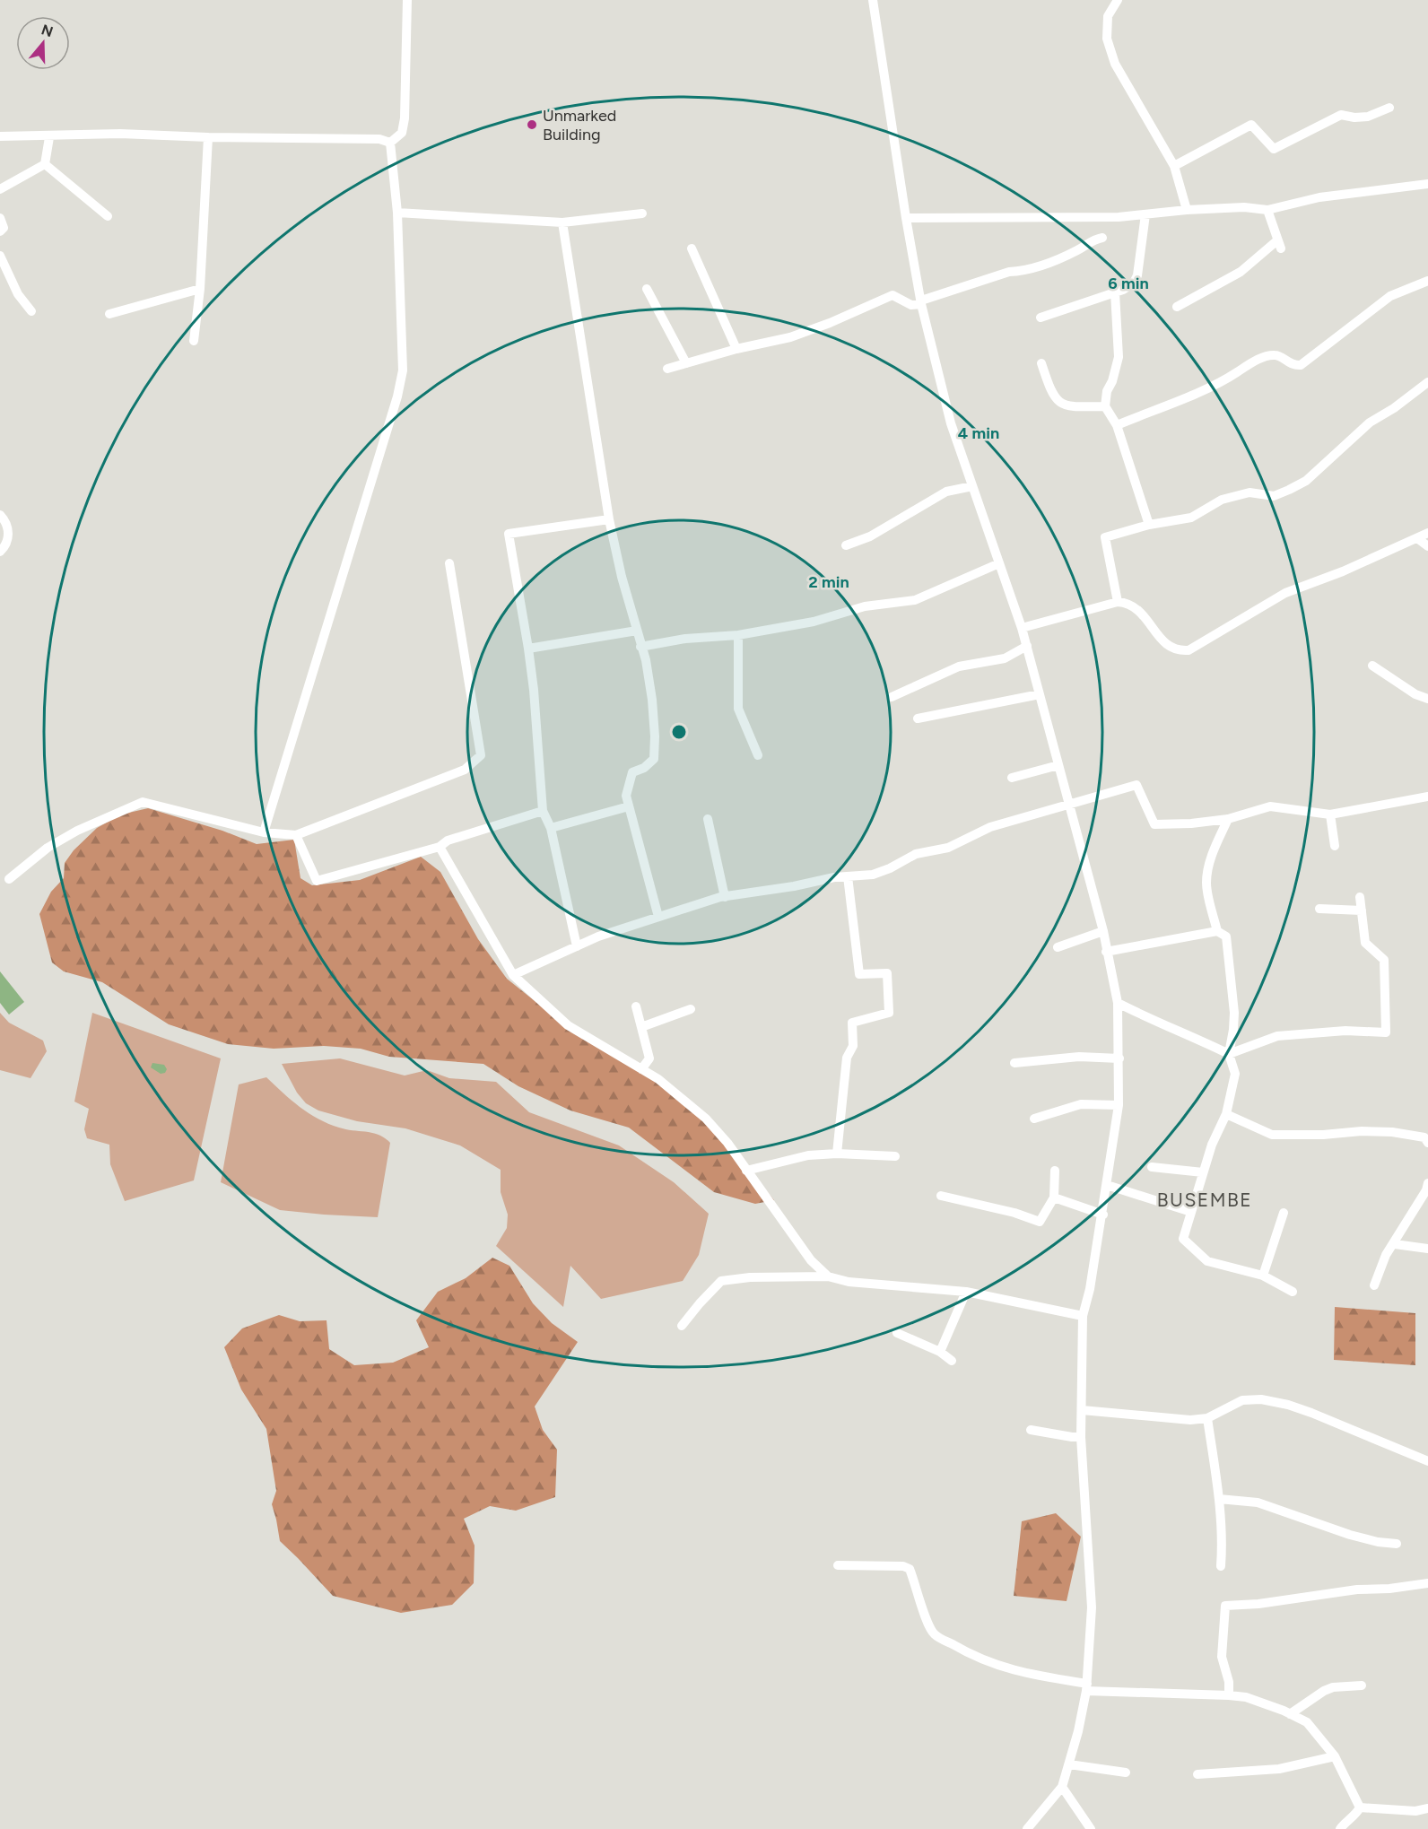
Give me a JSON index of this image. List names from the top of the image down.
{
  "districts": ["BUSEMBE"],
  "places": ["Unmarked Building"],
  "north": "top",
  "rings": ["6 min", "4 min", "2 min"]
}
